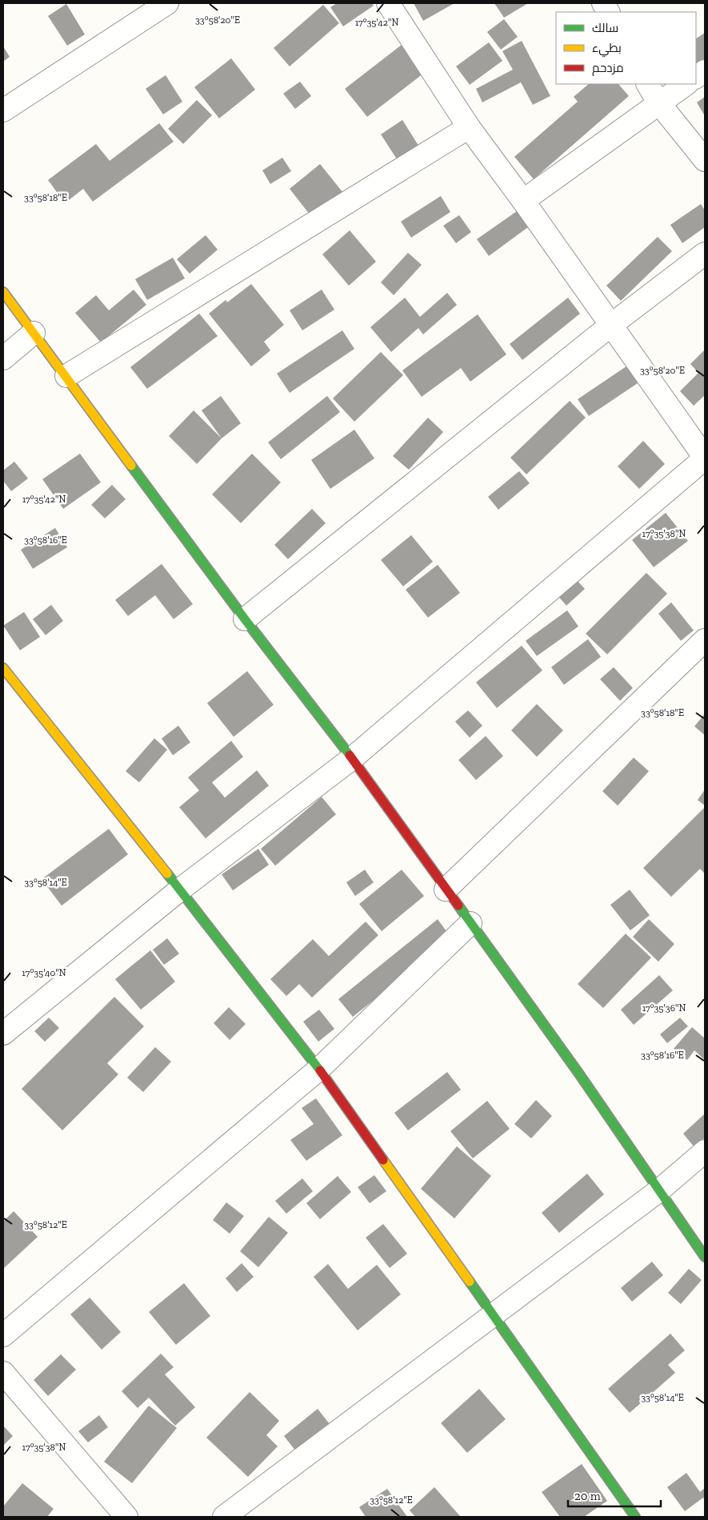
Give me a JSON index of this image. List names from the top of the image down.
{
  "legend": ["سالك", "بطيء", "مزدحم"],
  "scale_bar": "20 m",
  "coordinates": [
    "33°58'20\"E",
    "17°35'42\"N",
    "33°58'18\"E",
    "17°35'38\"N",
    "33°58'16\"E",
    "33°58'14\"E",
    "17°35'40\"N",
    "17°35'36\"N",
    "33°58'12\"E"
  ]
}
